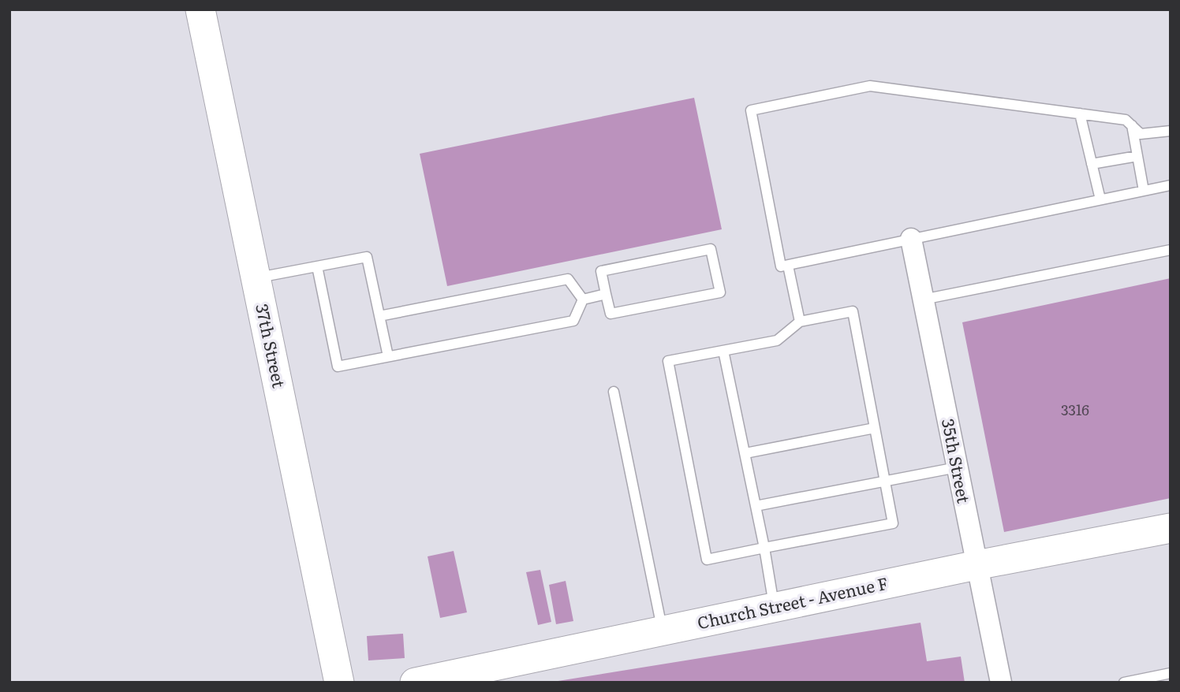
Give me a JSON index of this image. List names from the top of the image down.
{
  "streets": {
    "street": ["37th Street", "35th Street", "Church Street - Avenue F"]
  },
  "crossings": [
    ["35th Street", "Church Street - Avenue F"]
  ],
  "house_numbers": ["3316"]
}
